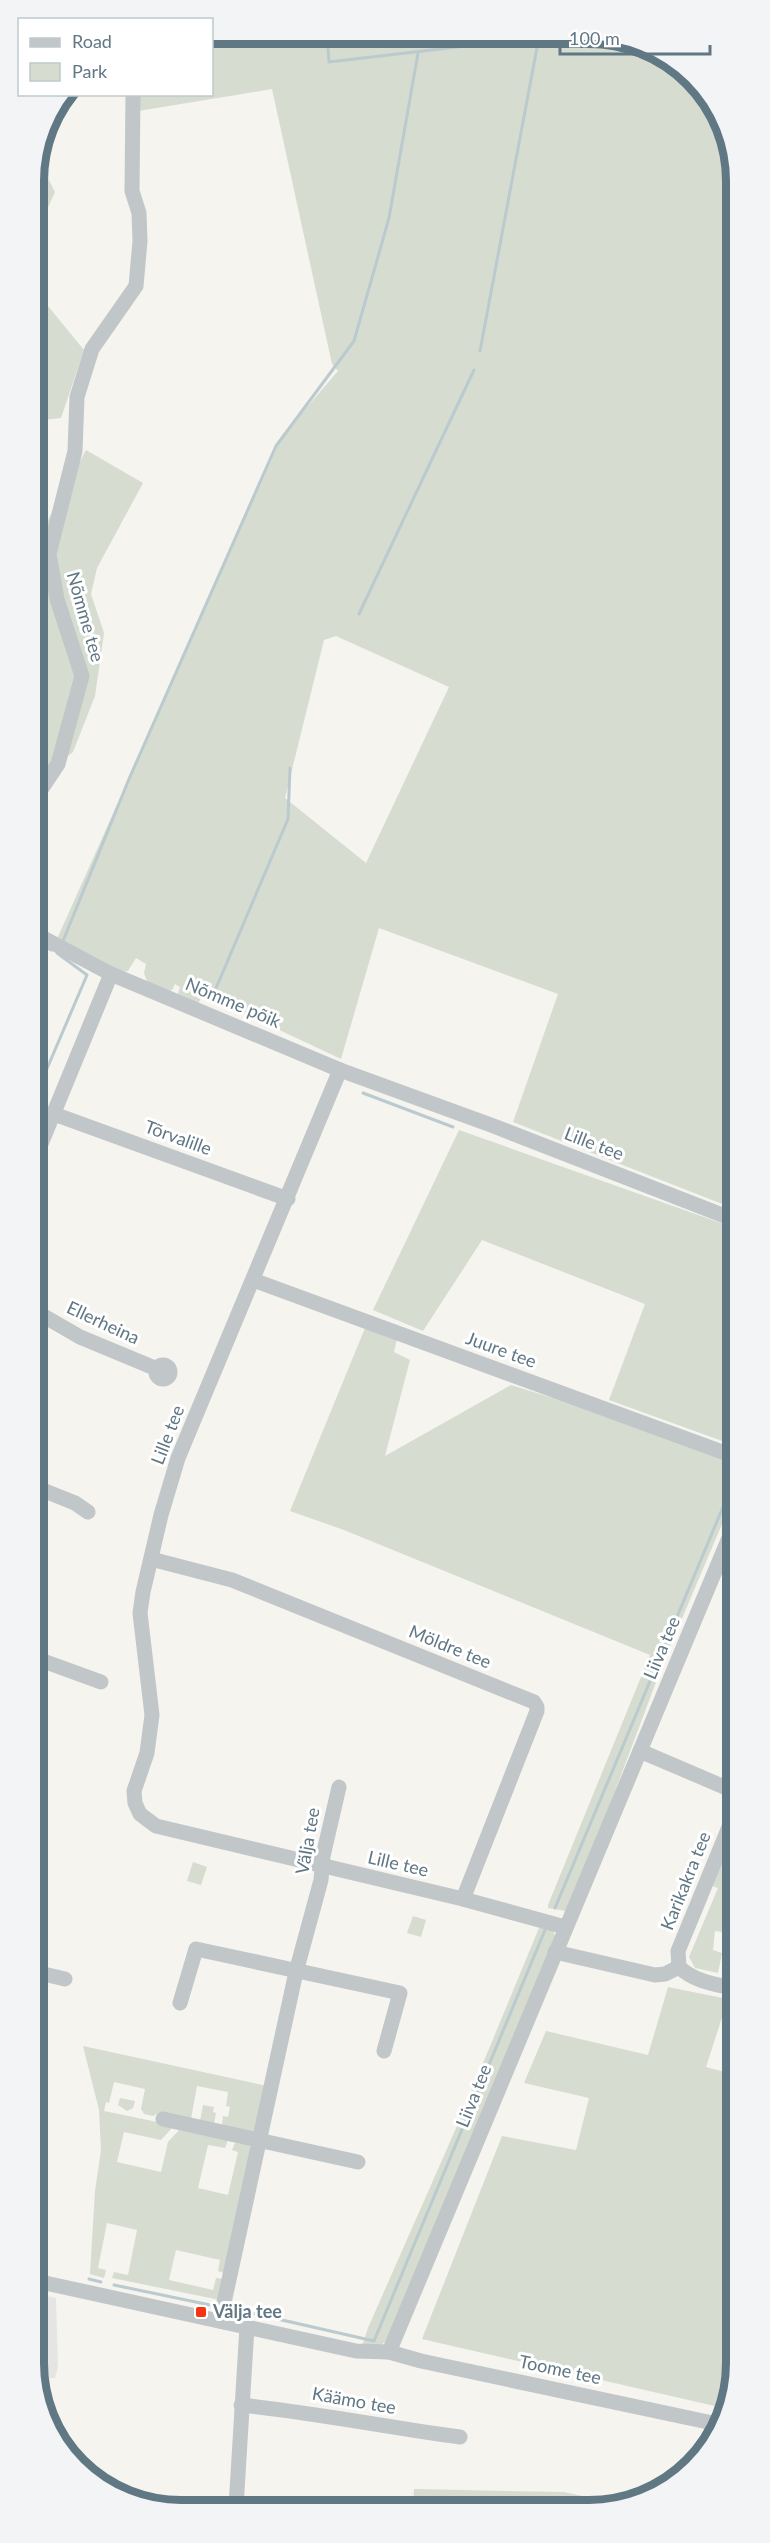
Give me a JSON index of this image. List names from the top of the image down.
{
  "streets": {
    "street": [
      "Nõmme tee",
      "Nõmme põik",
      "Tõrvalille",
      "Lille tee",
      "Ellerheina",
      "Juure tee",
      "Möldre tee",
      "Liiva tee",
      "Välja tee",
      "Karikakra tee",
      "Toome tee",
      "Käämo tee"
    ]
  },
  "crossings": [
    ["Nõmme põik", "Lille tee"],
    ["Tõrvalille", "Lille tee"],
    ["Lille tee", "Juure tee"],
    ["Lille tee", "Möldre tee"],
    ["Lille tee", "Liiva tee"],
    ["Lille tee", "Välja tee"],
    ["Liiva tee", "Toome tee"]
  ],
  "places": {
    "transit": ["Välja tee"]
  },
  "legend": ["Road", "Park"],
  "scale_bar": "100 m"
}
